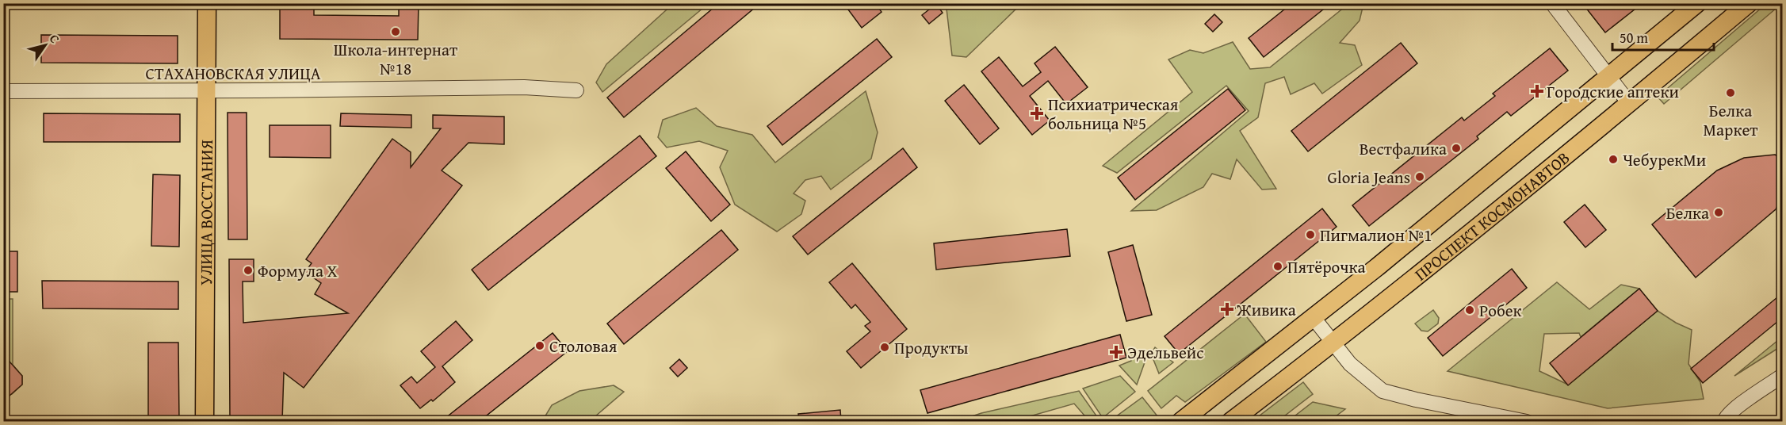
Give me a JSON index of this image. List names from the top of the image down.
{
  "streets": {
    "main road": ["УЛИЦА ВОССТАНИЯ", "ПРОСПЕКТ КОСМОНАВТОВ"],
    "street": ["СТАХАНОВСКАЯ УЛИЦА"]
  },
  "crossings": [
    ["СТАХАНОВСКАЯ УЛИЦА", "УЛИЦА ВОССТАНИЯ"]
  ],
  "places": {
    "other": [
      "Школа-интернат №18",
      "Белка Маркет",
      "Вестфалика",
      "ЧебурекМи",
      "Gloria Jeans",
      "Белка",
      "Пигмалион №1",
      "Пятёрочка",
      "Формула X",
      "Робек",
      "Столовая",
      "Продукты"
    ],
    "health": [
      "Городские аптеки",
      "Психиатрическая больница №5",
      "Живика",
      "Эдельвейс"
    ]
  },
  "scale_bar": "50 m",
  "north": "top right"
}
